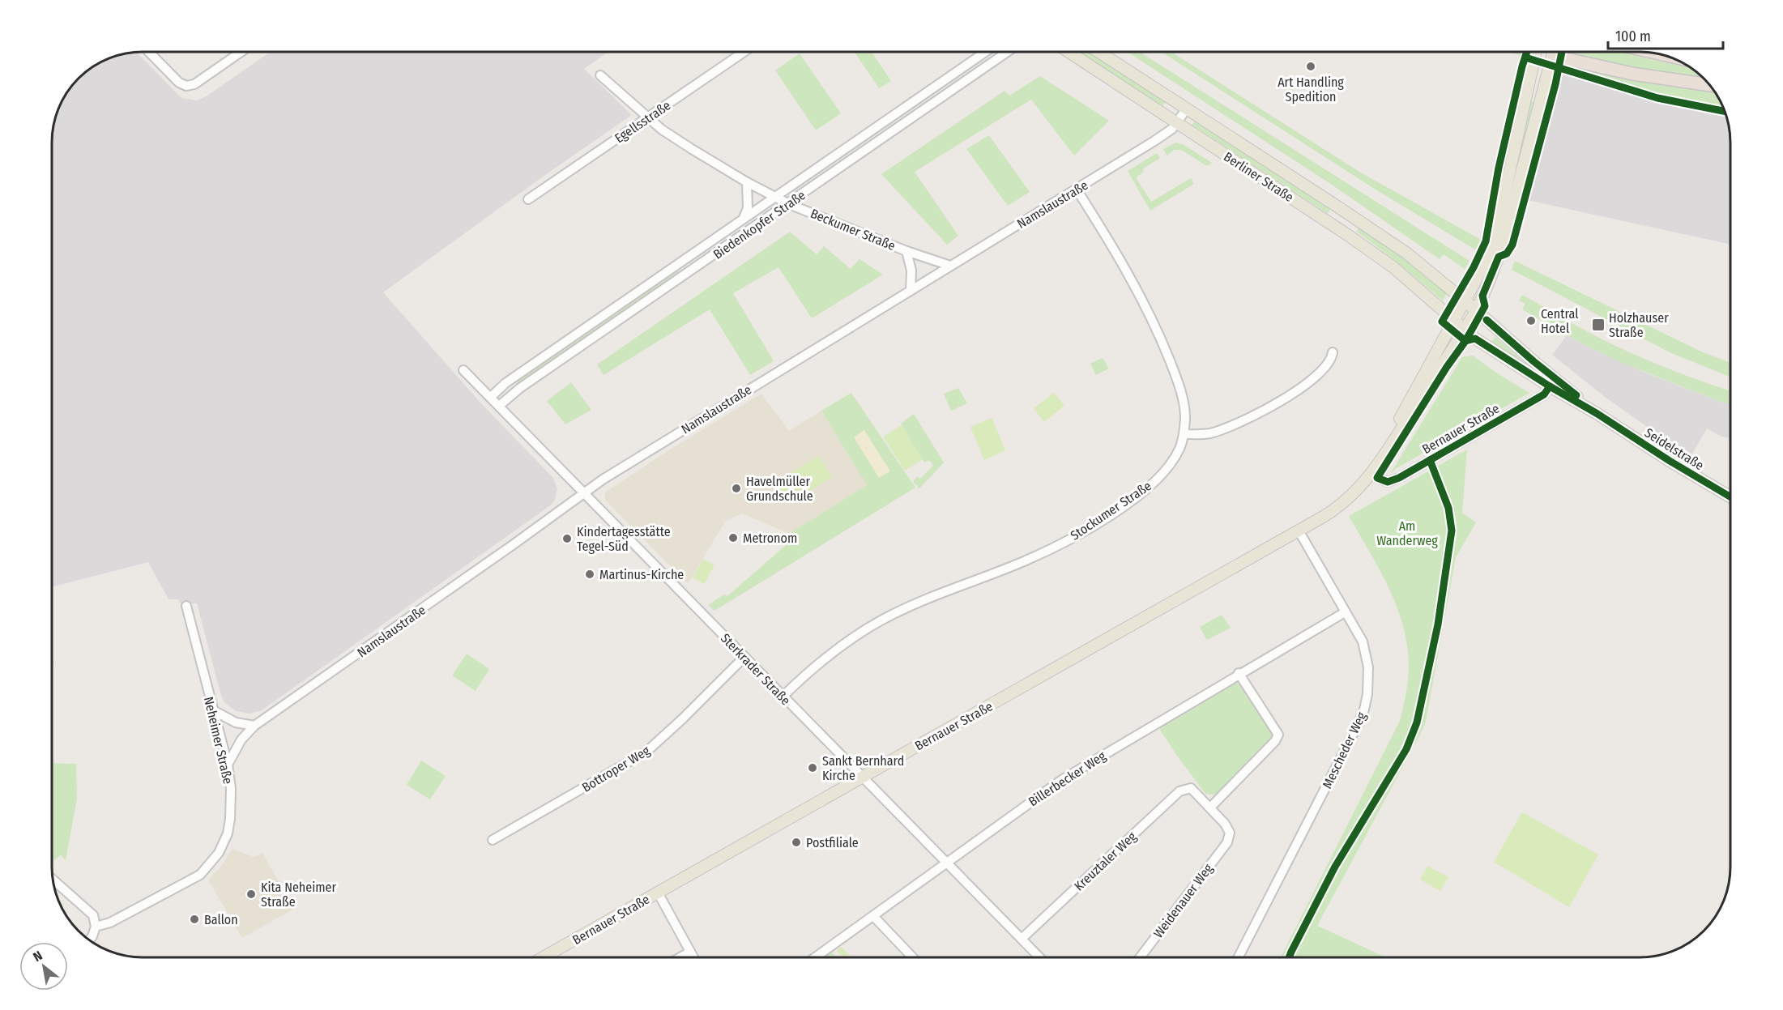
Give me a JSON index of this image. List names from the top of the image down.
{
  "streets": {
    "main road": ["Berliner Straße", "Bernauer Straße", "Seidelstraße"],
    "street": [
      "Egellsstraße",
      "Namslaustraße",
      "Biedenkopfer Straße",
      "Beckumer Straße",
      "Stockumer Straße",
      "Sterkrader Straße",
      "Neheimer Straße",
      "Mescheder Weg",
      "Bottroper Weg",
      "Billerbecker Weg",
      "Kreuztaler Weg",
      "Weidenauer Weg"
    ]
  },
  "crossings": [
    ["Egellsstraße", "Beckumer Straße"],
    ["Berliner Straße", "Namslaustraße"],
    ["Berliner Straße", "Bernauer Straße"],
    ["Berliner Straße", "Seidelstraße"],
    ["Namslaustraße", "Beckumer Straße"],
    ["Namslaustraße", "Stockumer Straße"],
    ["Namslaustraße", "Sterkrader Straße"],
    ["Namslaustraße", "Neheimer Straße"],
    ["Biedenkopfer Straße", "Beckumer Straße"],
    ["Biedenkopfer Straße", "Sterkrader Straße"],
    ["Bernauer Straße", "Seidelstraße"],
    ["Bernauer Straße", "Sterkrader Straße"],
    ["Bernauer Straße", "Mescheder Weg"],
    ["Stockumer Straße", "Sterkrader Straße"],
    ["Sterkrader Straße", "Bottroper Weg"],
    ["Sterkrader Straße", "Billerbecker Weg"],
    ["Sterkrader Straße", "Kreuztaler Weg"],
    ["Mescheder Weg", "Billerbecker Weg"],
    ["Kreuztaler Weg", "Weidenauer Weg"]
  ],
  "parks": ["Am Wanderweg"],
  "places": {
    "other": [
      "Art Handling Spedition",
      "Central Hotel",
      "Havelmüller Grundschule",
      "Metronom",
      "Kindertagesstätte Tegel-Süd",
      "Martinus-Kirche",
      "Sankt Bernhard Kirche",
      "Postfiliale",
      "Kita Neheimer Straße",
      "Ballon"
    ],
    "transit": ["Holzhauser Straße"]
  },
  "scale_bar": "100 m",
  "north": "top left"
}
